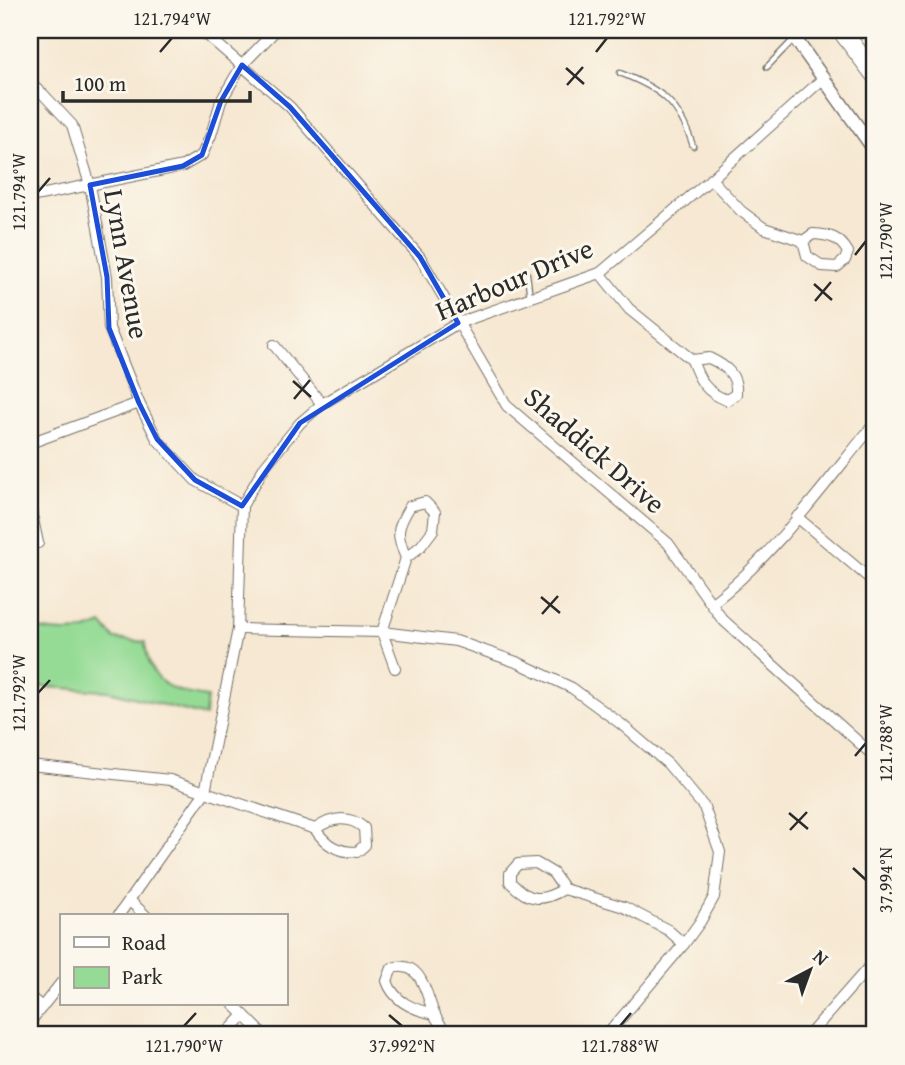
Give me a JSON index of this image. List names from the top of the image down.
{
  "streets": {
    "street": ["Lynn Avenue", "Harbour Drive", "Shaddick Drive"]
  },
  "crossings": [
    ["Lynn Avenue", "Harbour Drive"],
    ["Harbour Drive", "Shaddick Drive"]
  ],
  "legend": ["Road", "Park"],
  "scale_bar": "100 m",
  "north": "top right",
  "coordinates": [
    "121.794°W",
    "121.792°W",
    "121.790°W",
    "121.788°W",
    "37.994°N",
    "37.992°N"
  ]
}
